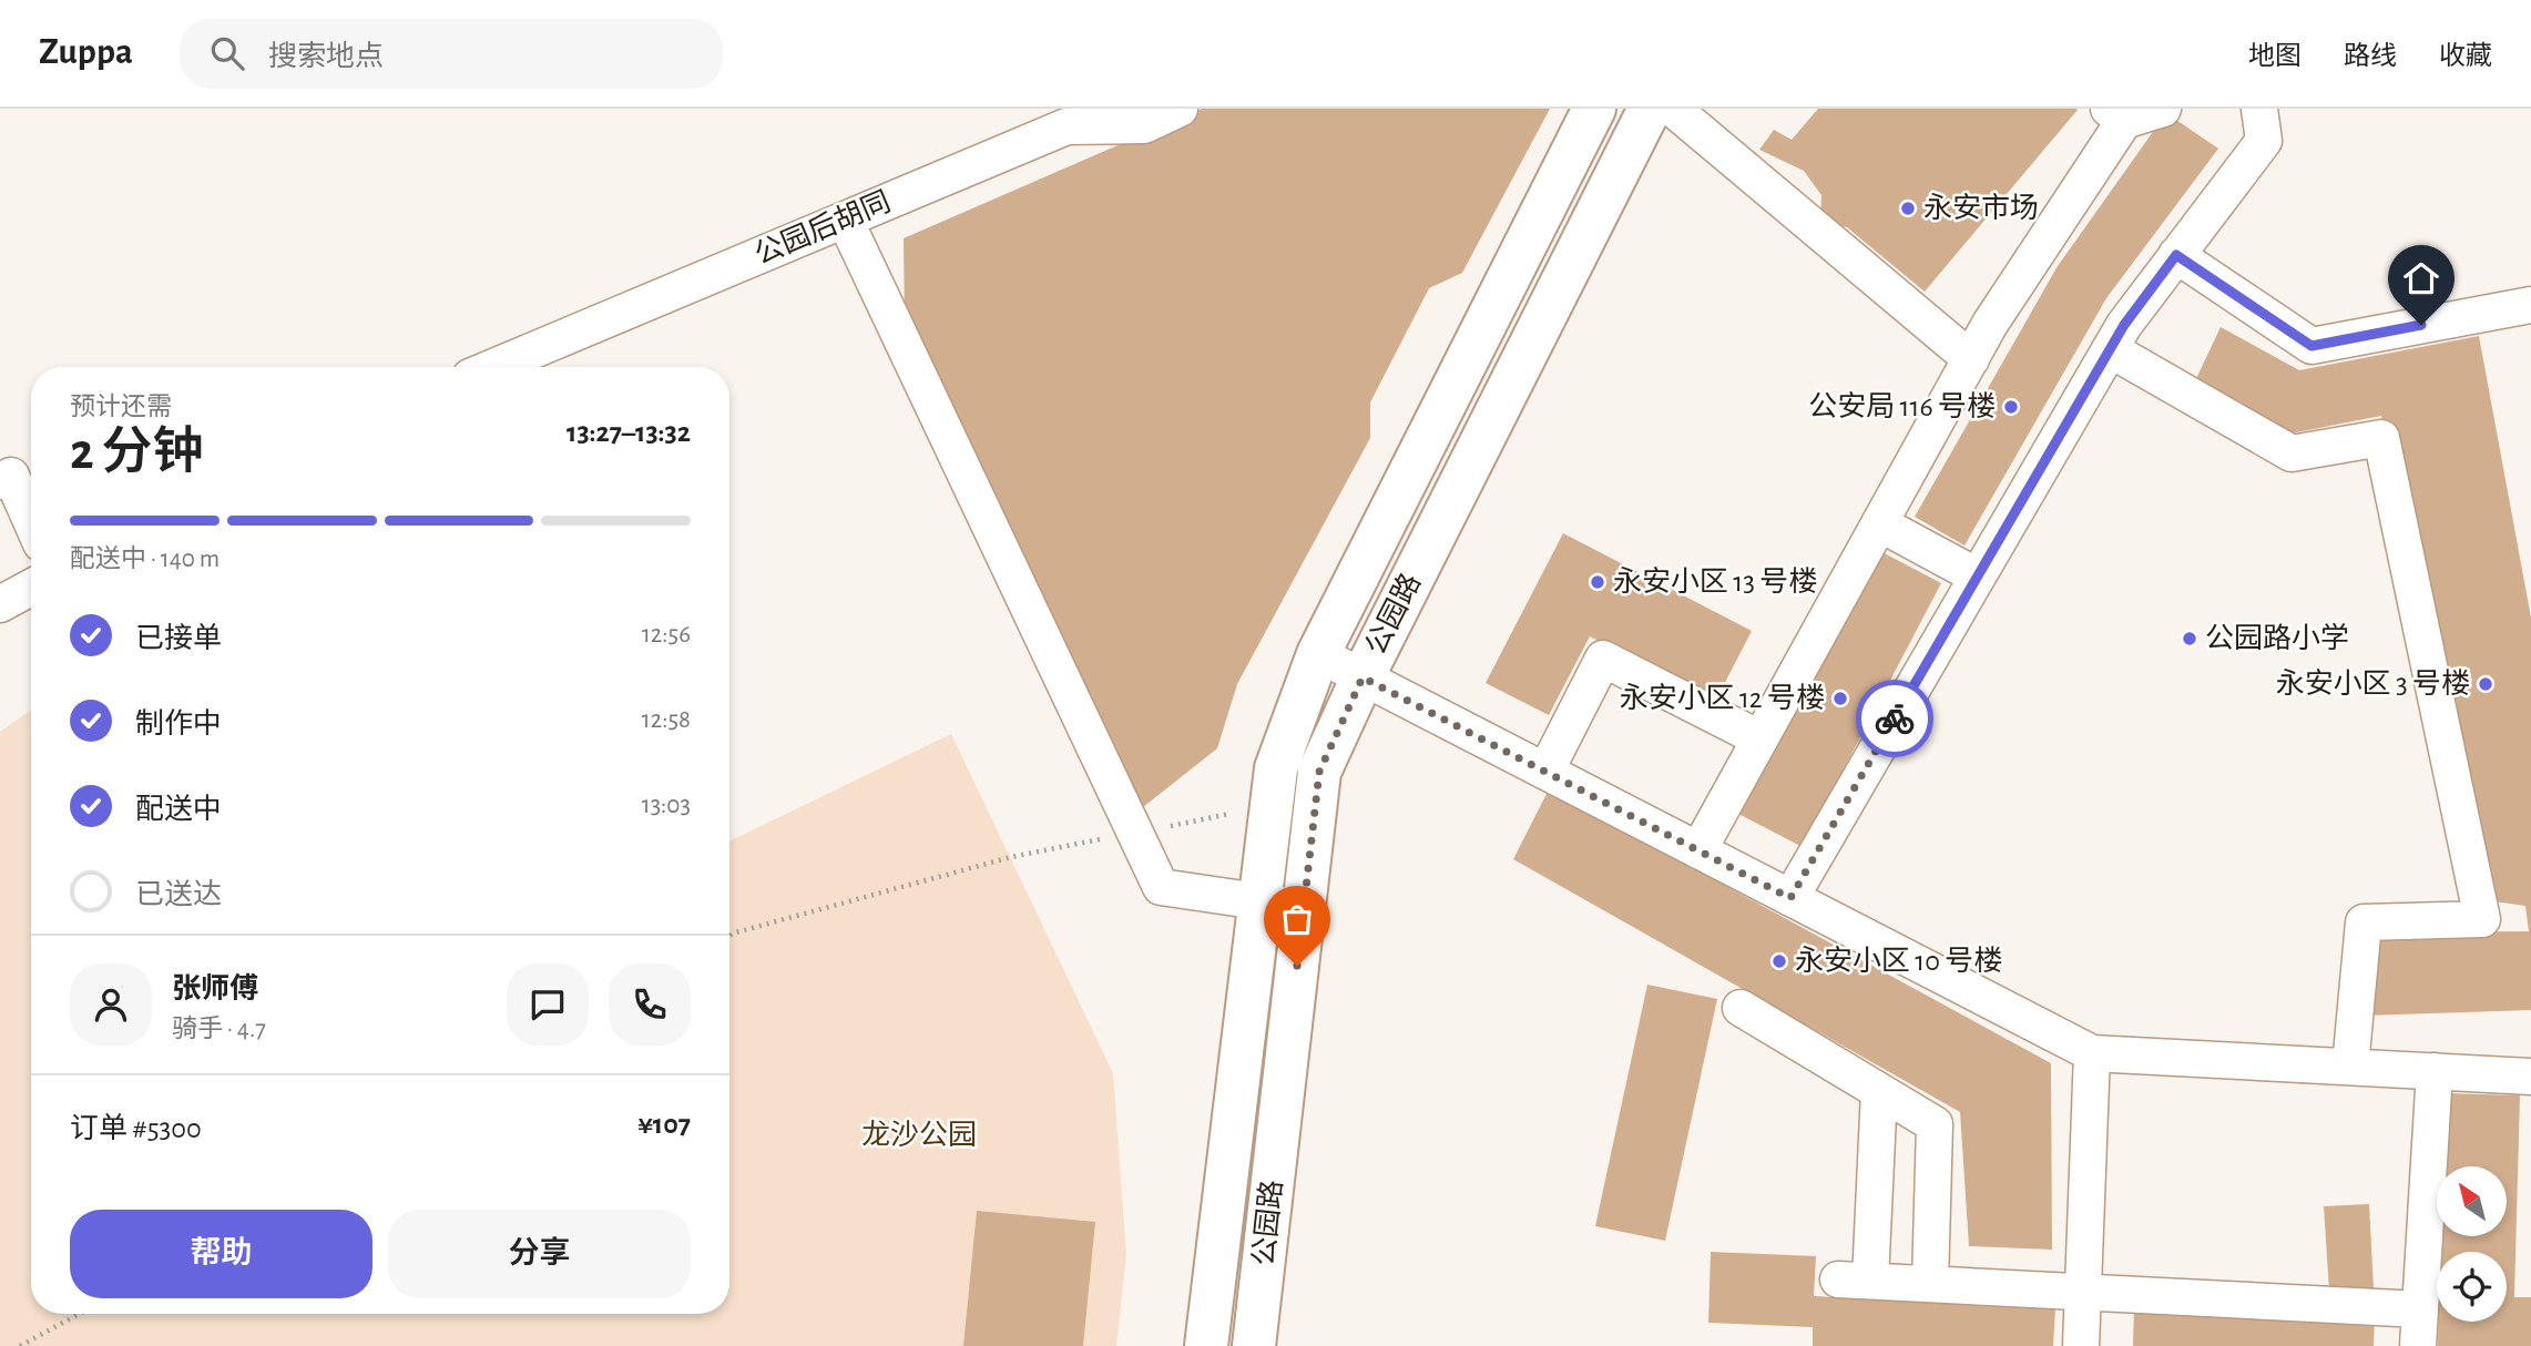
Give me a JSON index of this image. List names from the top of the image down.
{
  "streets": {
    "main road": ["公园路"],
    "street": ["公园后胡同"]
  },
  "parks": ["龙沙公园"],
  "places": [
    "永安市场",
    "公安局 116 号楼",
    "永安小区 13 号楼",
    "公园路小学",
    "永安小区 3 号楼",
    "永安小区 12 号楼",
    "永安小区 10 号楼"
  ],
  "north": "top left",
  "page": {
    "header": "Zuppa",
    "search": "搜索地点",
    "nav": ["地图", "路线", "收藏"],
    "heading": ["2 分钟", "预计还需", "13:27–13:32"],
    "panel": [
      "张师傅",
      "骑手 · 4.7",
      "订单 #5300",
      "¥107"
    ],
    "bar": "配送中 · 140 m",
    "list": [
      ["已接单", "12:56"],
      ["制作中", "12:58"],
      ["配送中", "13:03"],
      "已送达"
    ],
    "buttons": ["帮助", "分享"]
  }
}
